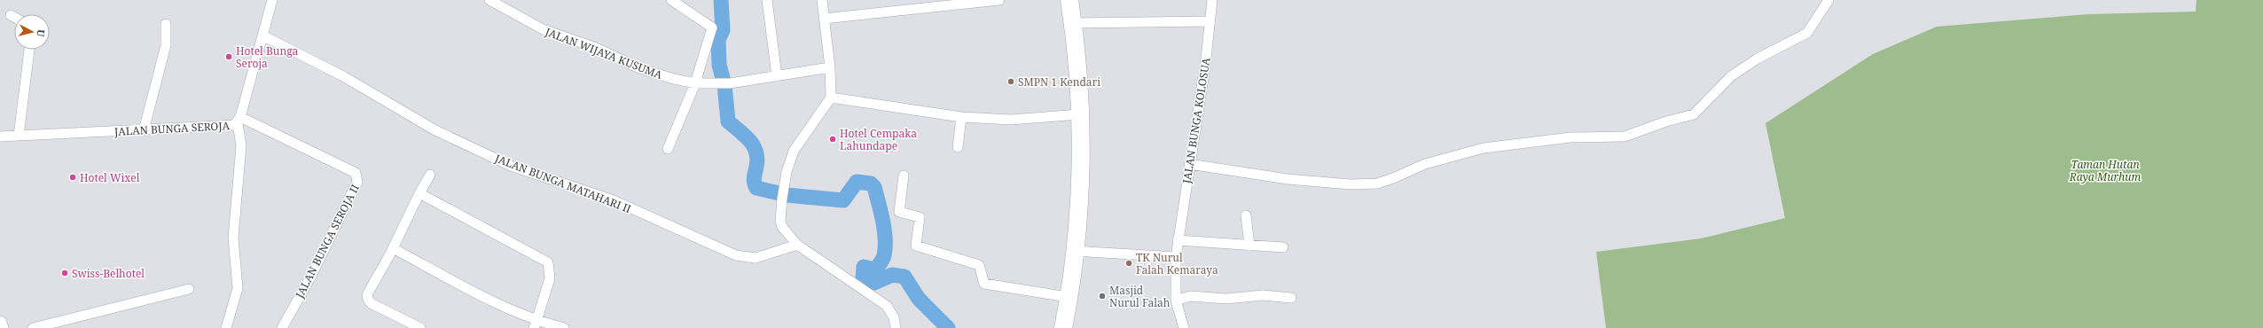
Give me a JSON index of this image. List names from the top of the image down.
{
  "streets": {
    "street": [
      "JALAN WIJAYA KUSUMA",
      "JALAN BUNGA KOLOSUA",
      "JALAN BUNGA SEROJA",
      "JALAN BUNGA MATAHARI II",
      "JALAN BUNGA SEROJA II"
    ]
  },
  "crossings": [
    ["JALAN BUNGA SEROJA", "JALAN BUNGA MATAHARI II"],
    ["JALAN BUNGA SEROJA", "JALAN BUNGA SEROJA II"]
  ],
  "parks": ["Taman Hutan Raya Murhum"],
  "places": [
    "Hotel Bunga Seroja",
    "SMPN 1 Kendari",
    "Hotel Cempaka Lahundape",
    "Hotel Wixel",
    "TK Nurul Falah Kemaraya",
    "Swiss-Belhotel",
    "Masjid Nurul Falah"
  ],
  "north": "right"
}
